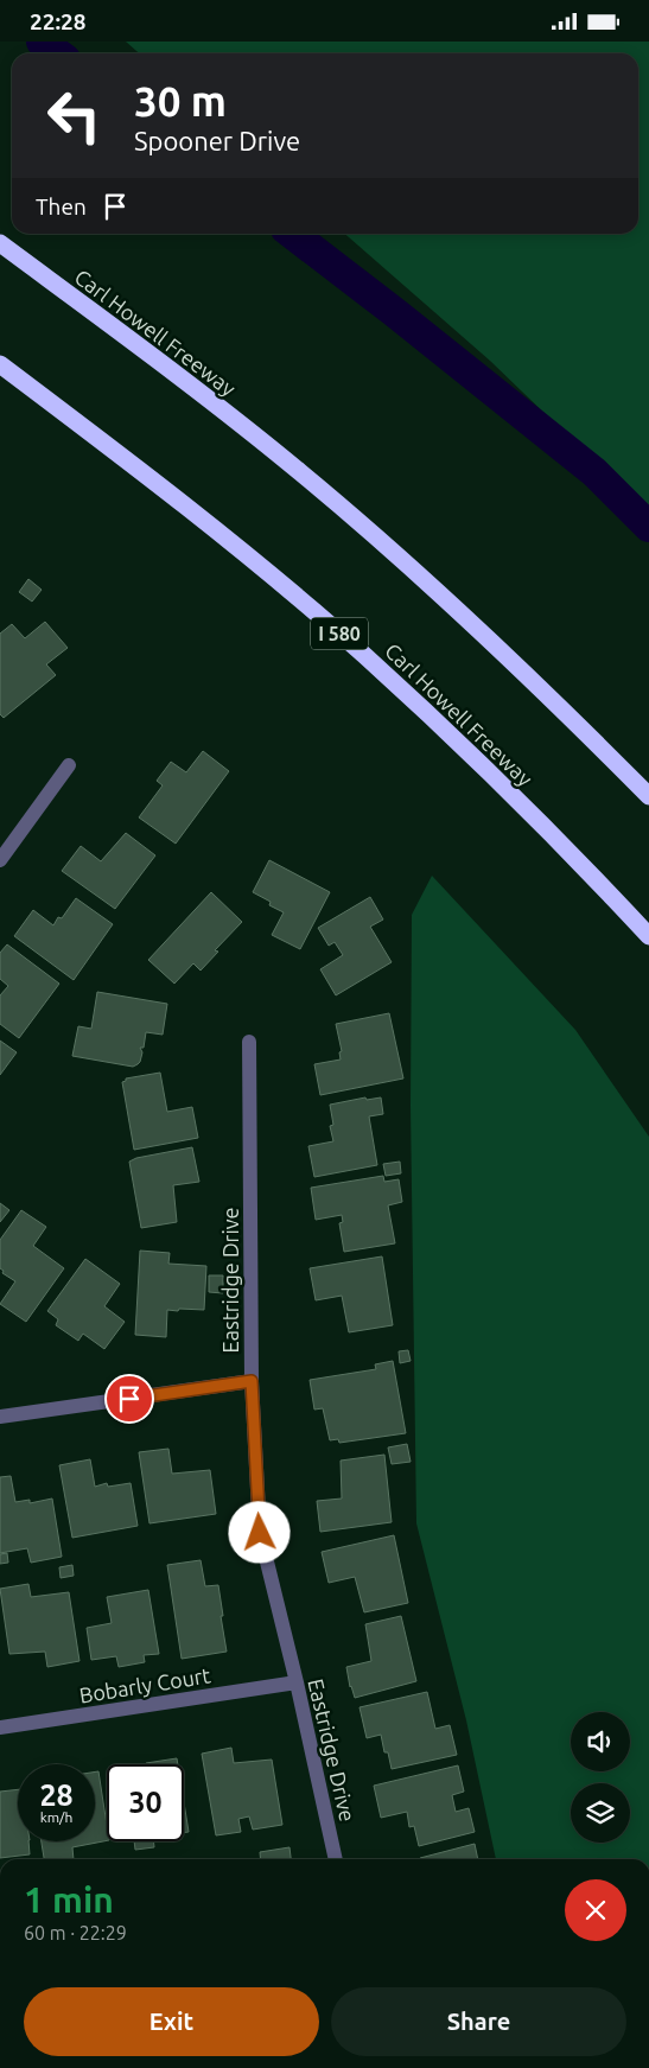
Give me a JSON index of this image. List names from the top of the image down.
{
  "streets": {
    "highway": ["Carl Howell Freeway", "I 580"],
    "street": ["Eastridge Drive", "Bobarly Court"]
  },
  "crossings": [
    ["Eastridge Drive", "Bobarly Court"]
  ],
  "page": {
    "status": "22:28",
    "turn": ["30 m", "Spooner Drive"],
    "then": "Then",
    "speed": "28 km/h",
    "limit": "30",
    "heading": ["1 min", "60 m · 22:29"],
    "buttons": ["Exit", "Share"]
  }
}
